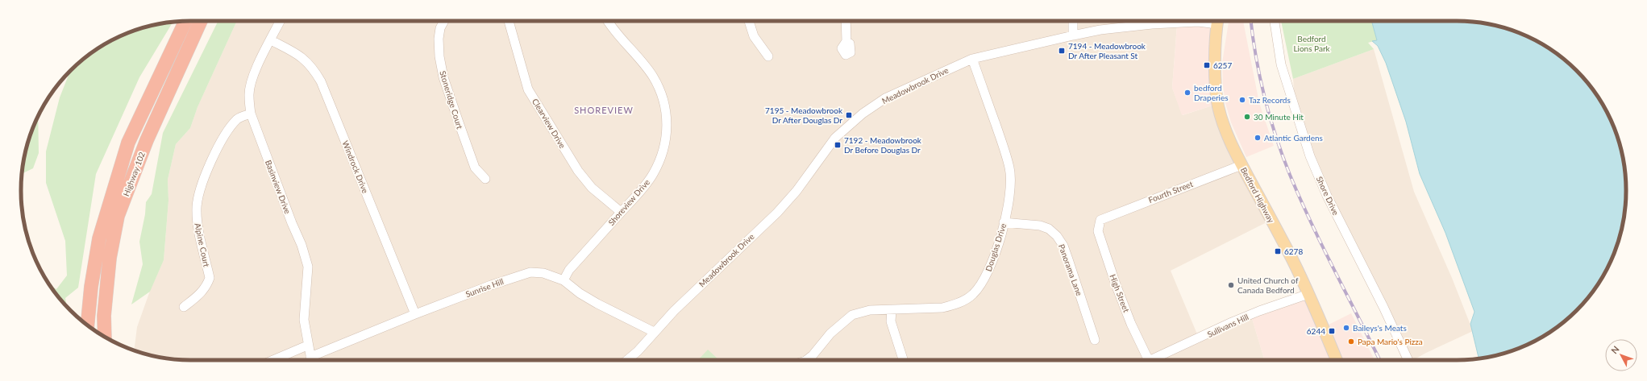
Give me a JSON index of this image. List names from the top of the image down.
{
  "streets": {
    "highway": ["Highway 102"],
    "main road": ["Bedford Highway"],
    "street": [
      "Meadowbrook Drive",
      "Stoneridge Court",
      "Clearview Drive",
      "Windrock Drive",
      "Basinview Drive",
      "Fourth Street",
      "Shore Drive",
      "Shoreview Drive",
      "Alpine Court",
      "Douglas Drive",
      "Panorama Lane",
      "Sunrise Hill",
      "High Street",
      "Sullivans Hill"
    ]
  },
  "crossings": [
    ["Meadowbrook Drive", "Douglas Drive"],
    ["Meadowbrook Drive", "Sunrise Hill"],
    ["Clearview Drive", "Shoreview Drive"],
    ["Windrock Drive", "Basinview Drive"],
    ["Windrock Drive", "Sunrise Hill"],
    ["Basinview Drive", "Alpine Court"],
    ["Fourth Street", "Bedford Highway"],
    ["Fourth Street", "High Street"],
    ["Bedford Highway", "Sullivans Hill"],
    ["Shoreview Drive", "Sunrise Hill"],
    ["Douglas Drive", "Panorama Lane"]
  ],
  "districts": ["SHOREVIEW"],
  "parks": ["Bedford Lions Park"],
  "places": {
    "transit": [
      "7194 - Meadowbrook Dr After Pleasant St",
      "6257",
      "7195 - Meadowbrook Dr After Douglas Dr",
      "7192 - Meadowbrook Dr Before Douglas Dr",
      "6278",
      "6244"
    ],
    "other": [
      "bedford Draperies",
      "Taz Records",
      "30 Minute Hit",
      "Atlantic Gardens",
      "United Church of Canada Bedford",
      "Baileys's Meats",
      "Papa Mario's Pizza"
    ]
  },
  "north": "top left"
}
